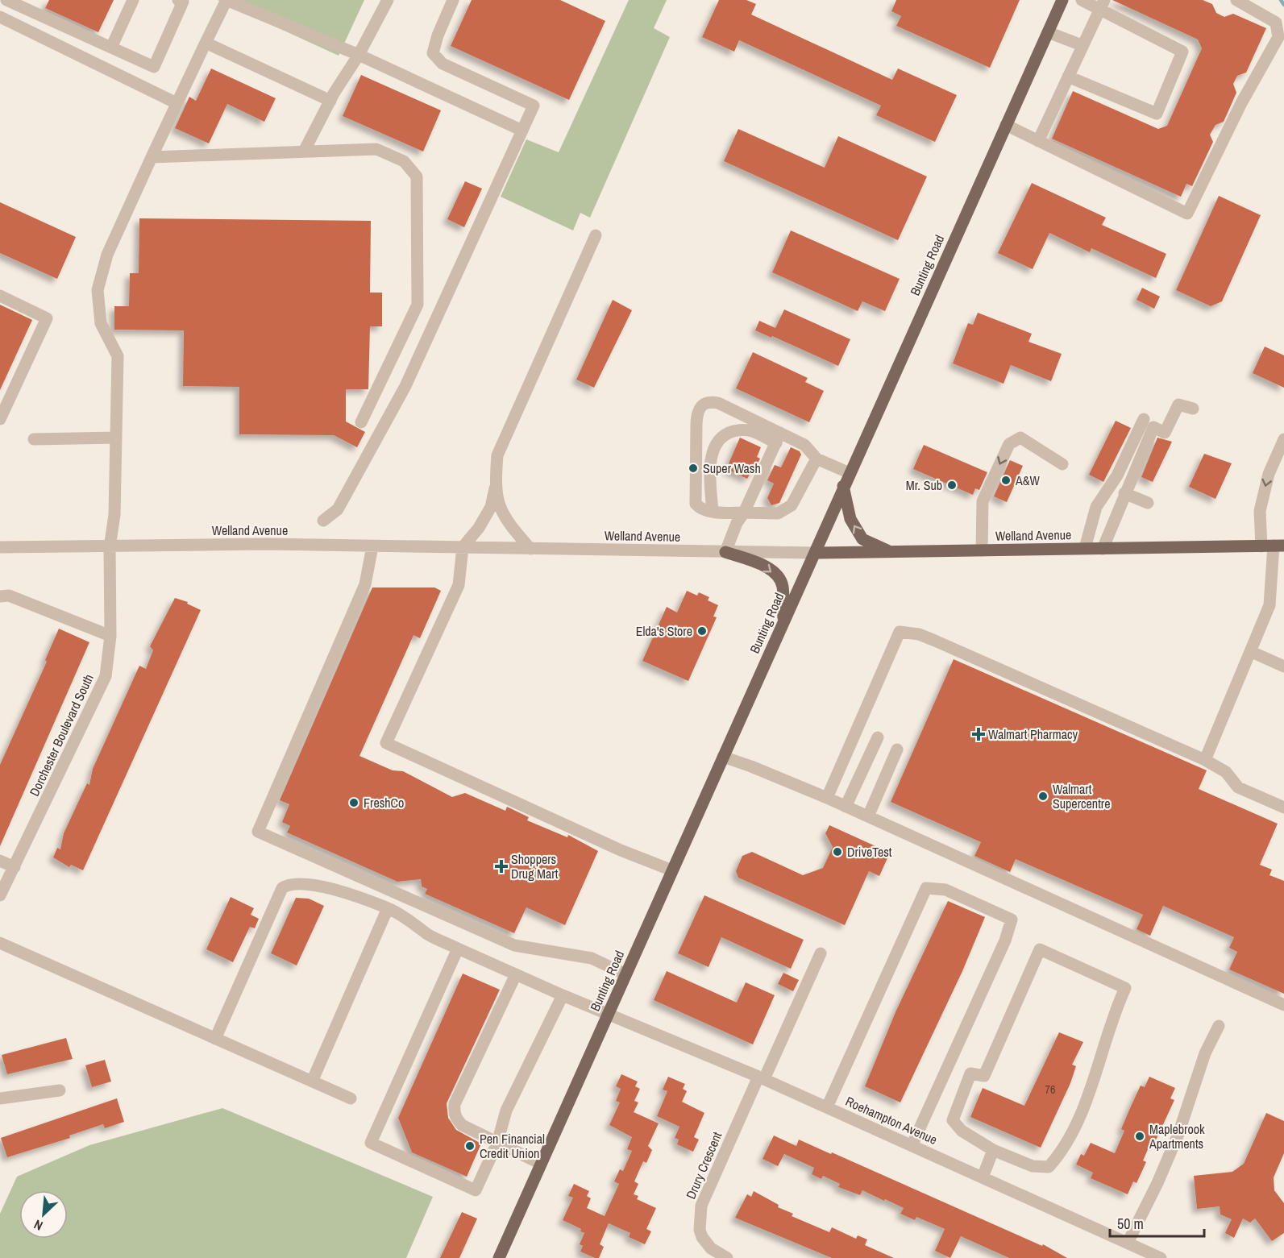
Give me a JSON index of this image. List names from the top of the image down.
{
  "streets": {
    "main road": ["Bunting Road", "Welland Avenue"],
    "street": ["Dorchester Boulevard South", "Roehampton Avenue", "Drury Crescent"]
  },
  "crossings": [
    ["Bunting Road", "Welland Avenue"],
    ["Bunting Road", "Roehampton Avenue"],
    ["Welland Avenue", "Dorchester Boulevard South"],
    ["Roehampton Avenue", "Drury Crescent"]
  ],
  "places": {
    "other": [
      "Super Wash",
      "A&W",
      "Mr. Sub",
      "Elda's Store",
      "Walmart Supercentre",
      "FreshCo",
      "DriveTest",
      "Maplebrook Apartments",
      "Pen Financial Credit Union"
    ],
    "health": ["Walmart Pharmacy", "Shoppers Drug Mart"]
  },
  "house_numbers": ["76"],
  "scale_bar": "50 m",
  "north": "bottom left"
}
